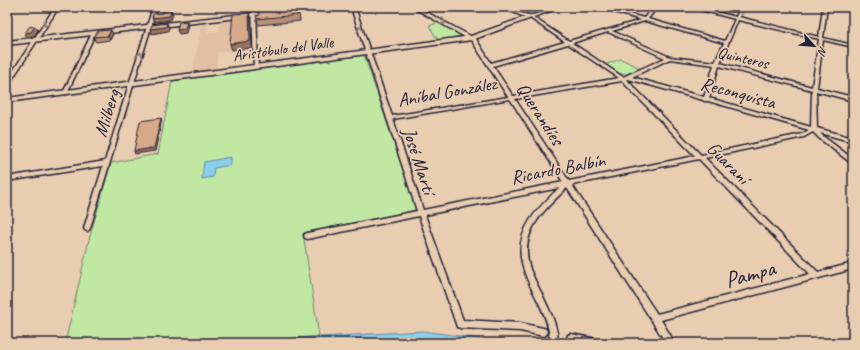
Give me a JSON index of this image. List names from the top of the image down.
{
  "streets": {
    "street": [
      "Aristóbulo del Valle",
      "Quinteros",
      "Aníbal González",
      "Reconquista",
      "Milberg",
      "Querandíes",
      "José Martí",
      "Guaraní",
      "Ricardo Balbín",
      "Pampa"
    ]
  },
  "crossings": [
    ["Aristóbulo del Valle", "Milberg"],
    ["Aristóbulo del Valle", "Querandíes"],
    ["Aristóbulo del Valle", "José Martí"],
    ["Aristóbulo del Valle", "Guaraní"],
    ["Aníbal González", "Reconquista"],
    ["Aníbal González", "Querandíes"],
    ["Aníbal González", "José Martí"],
    ["Aníbal González", "Guaraní"],
    ["Reconquista", "Guaraní"],
    ["Reconquista", "Ricardo Balbín"],
    ["Querandíes", "Ricardo Balbín"],
    ["Querandíes", "Pampa"],
    ["José Martí", "Ricardo Balbín"],
    ["Guaraní", "Ricardo Balbín"],
    ["Guaraní", "Pampa"]
  ],
  "north": "bottom right"
}
